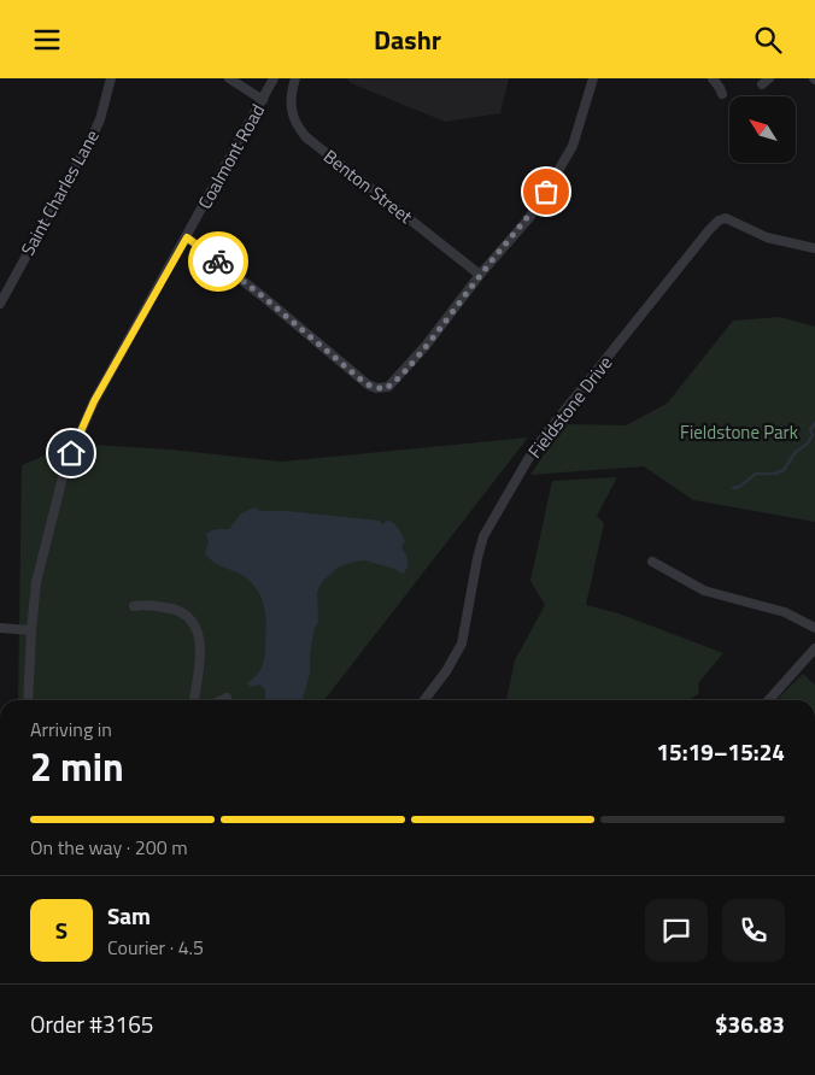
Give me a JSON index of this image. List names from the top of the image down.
{
  "streets": {
    "street": [
      "Coalmont Road",
      "Benton Street",
      "Saint Charles Lane",
      "Fieldstone Drive"
    ]
  },
  "parks": ["Fieldstone Park"],
  "north": "top left",
  "page": {
    "header": "Dashr",
    "heading": ["2 min", "Arriving in", "15:19–15:24"],
    "panel": [
      "Sam",
      "Courier · 4.5",
      "Order #3165",
      "$36.83"
    ],
    "bar": "On the way · 200 m",
    "round": "S"
  }
}
